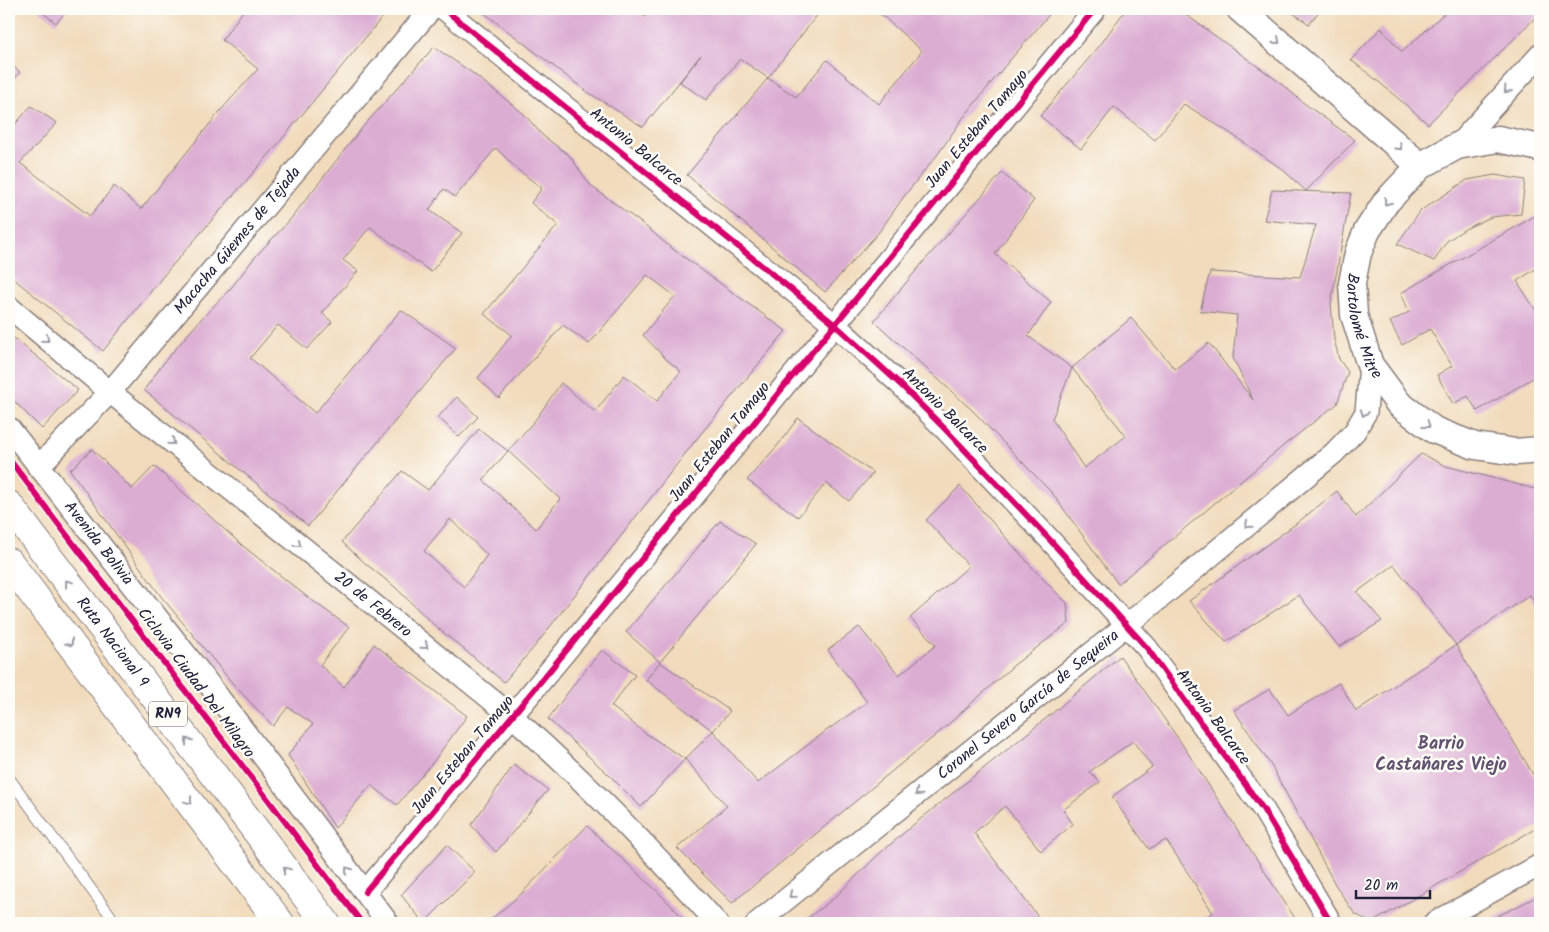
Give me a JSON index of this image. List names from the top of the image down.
{
  "streets": {
    "main road": ["Ruta Nacional 9", "RN9"],
    "street": [
      "Juan Esteban Tamayo",
      "Antonio Balcarce",
      "Macacha Güemes de Tejada",
      "Bartolomé Mitre",
      "Avenida Bolivia",
      "20 de Febrero",
      "Coronel Severo García de Sequeira"
    ],
    "cycle path": ["Ciclovia Ciudad Del Milagro"]
  },
  "crossings": [
    ["Juan Esteban Tamayo", "Antonio Balcarce"],
    ["Juan Esteban Tamayo", "Avenida Bolivia"],
    ["Juan Esteban Tamayo", "20 de Febrero"],
    ["Antonio Balcarce", "Coronel Severo García de Sequeira"],
    ["Macacha Güemes de Tejada", "Avenida Bolivia"],
    ["Macacha Güemes de Tejada", "20 de Febrero"],
    ["Bartolomé Mitre", "Coronel Severo García de Sequeira"]
  ],
  "one_way": ["Avenida Bolivia", "20 de Febrero", "Coronel Severo García de Sequeira"],
  "districts": ["Barrio Castañares Viejo"],
  "scale_bar": "20 m"
}
